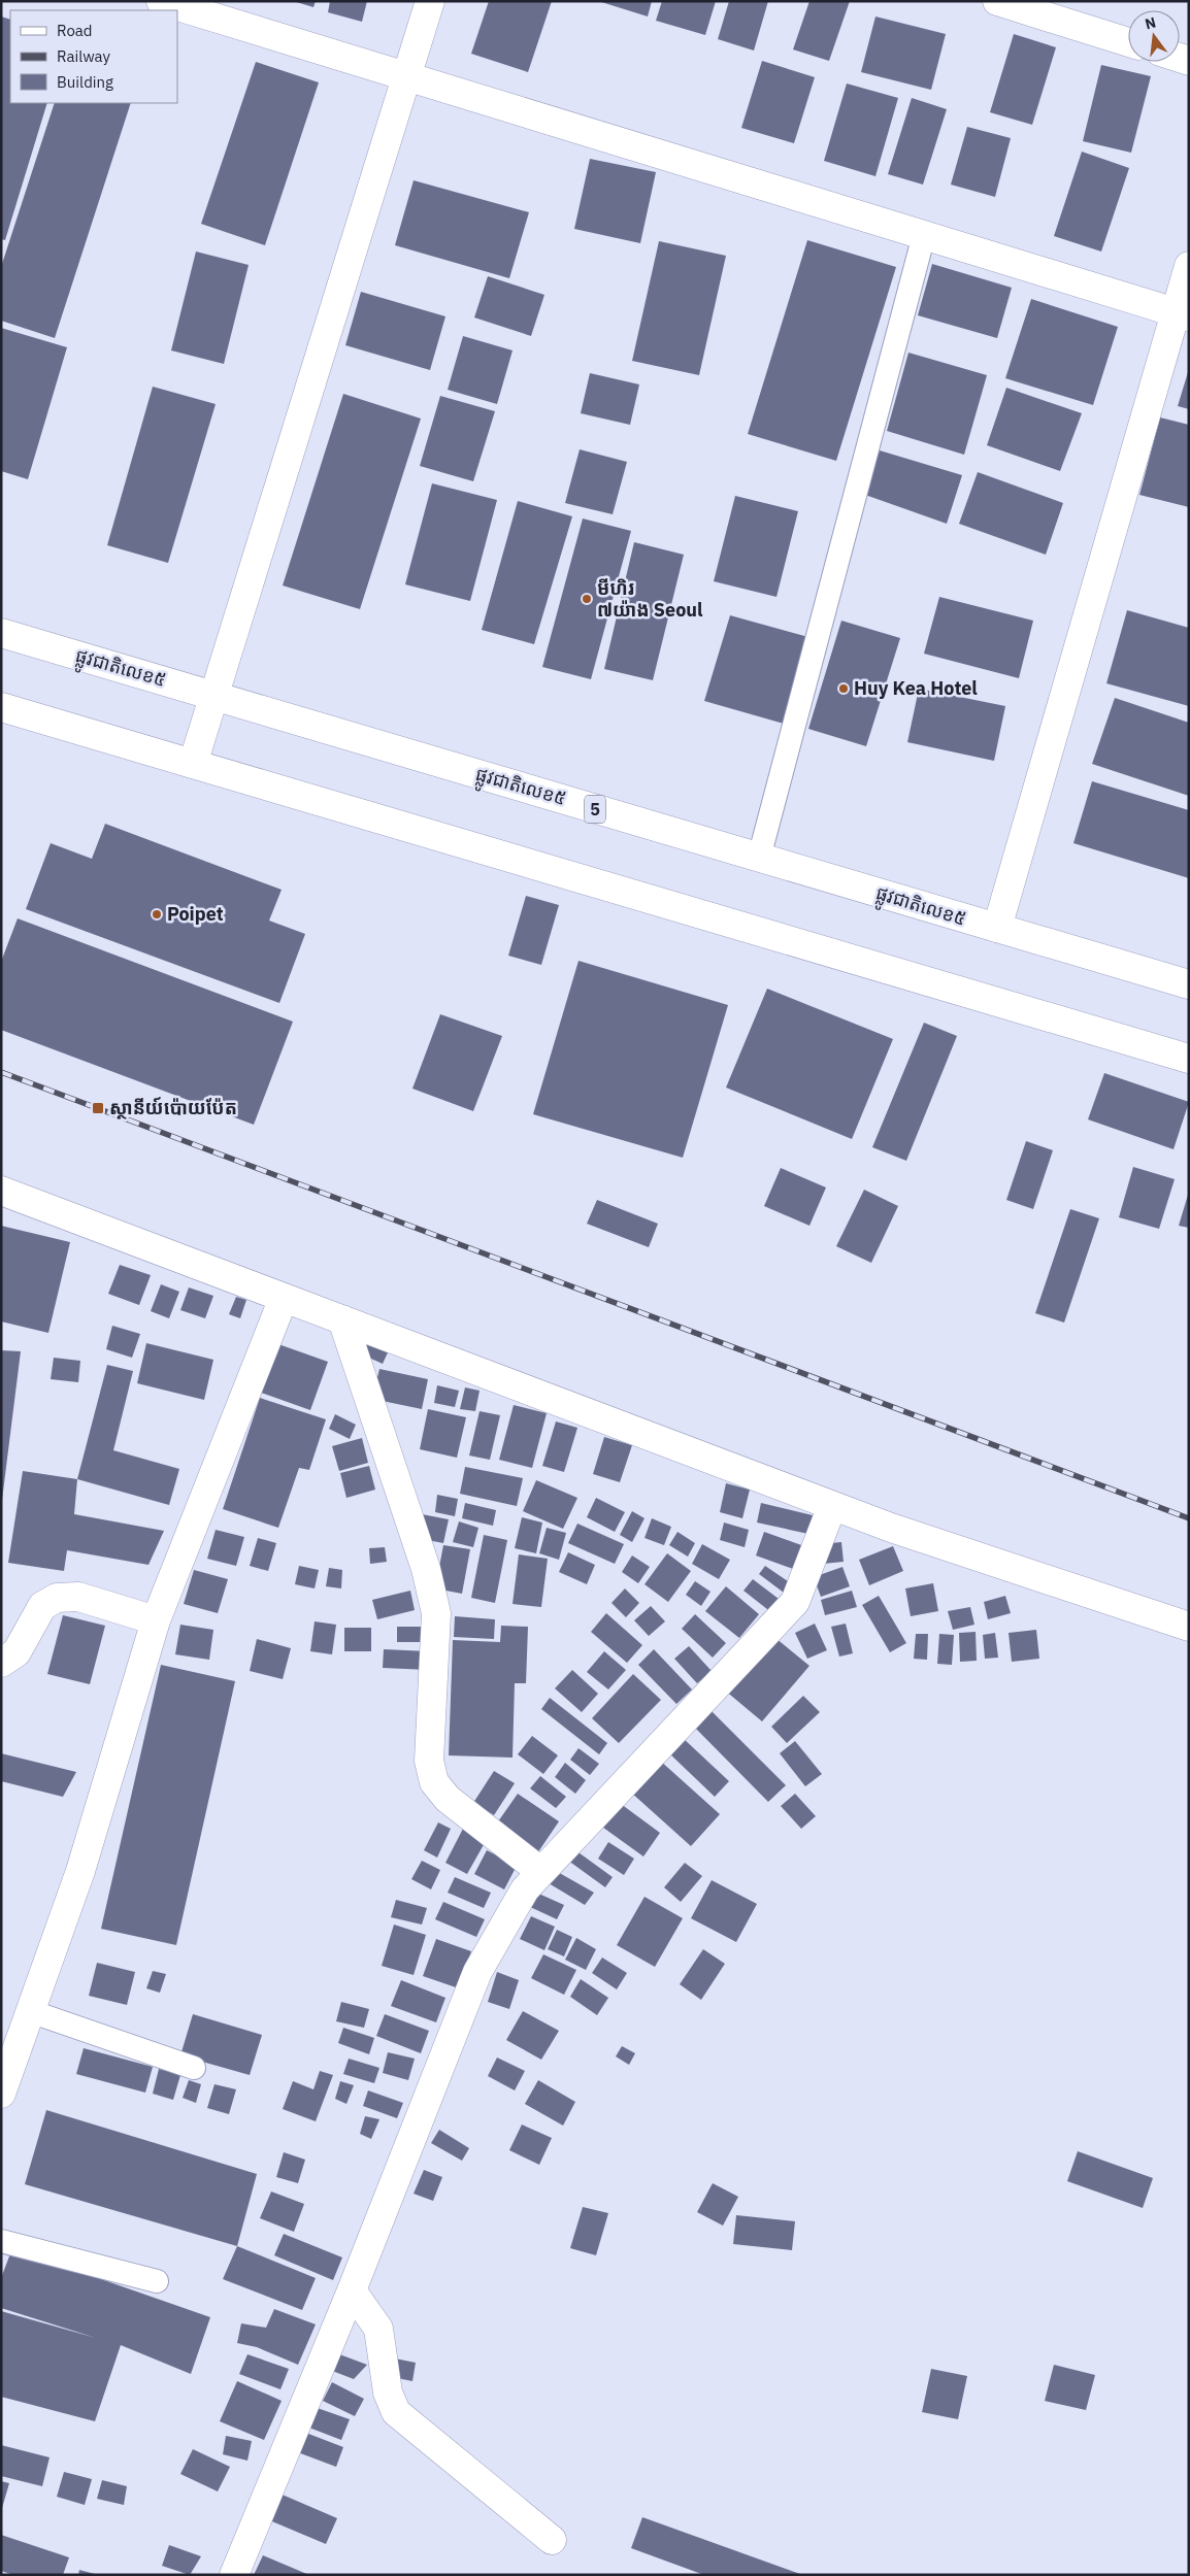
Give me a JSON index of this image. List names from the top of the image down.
{
  "streets": {
    "main road": ["ផ្លូវជាតិលេខ៥", "5"]
  },
  "places": {
    "other": ["មីហិរ ៧យ៉ាង Seoul", "Huy Kea Hotel", "Poipet"],
    "transit": ["ស្ថានីយ៍ប៉ោយប៉ែត"]
  },
  "legend": ["Road", "Railway", "Building"],
  "north": "top"
}
